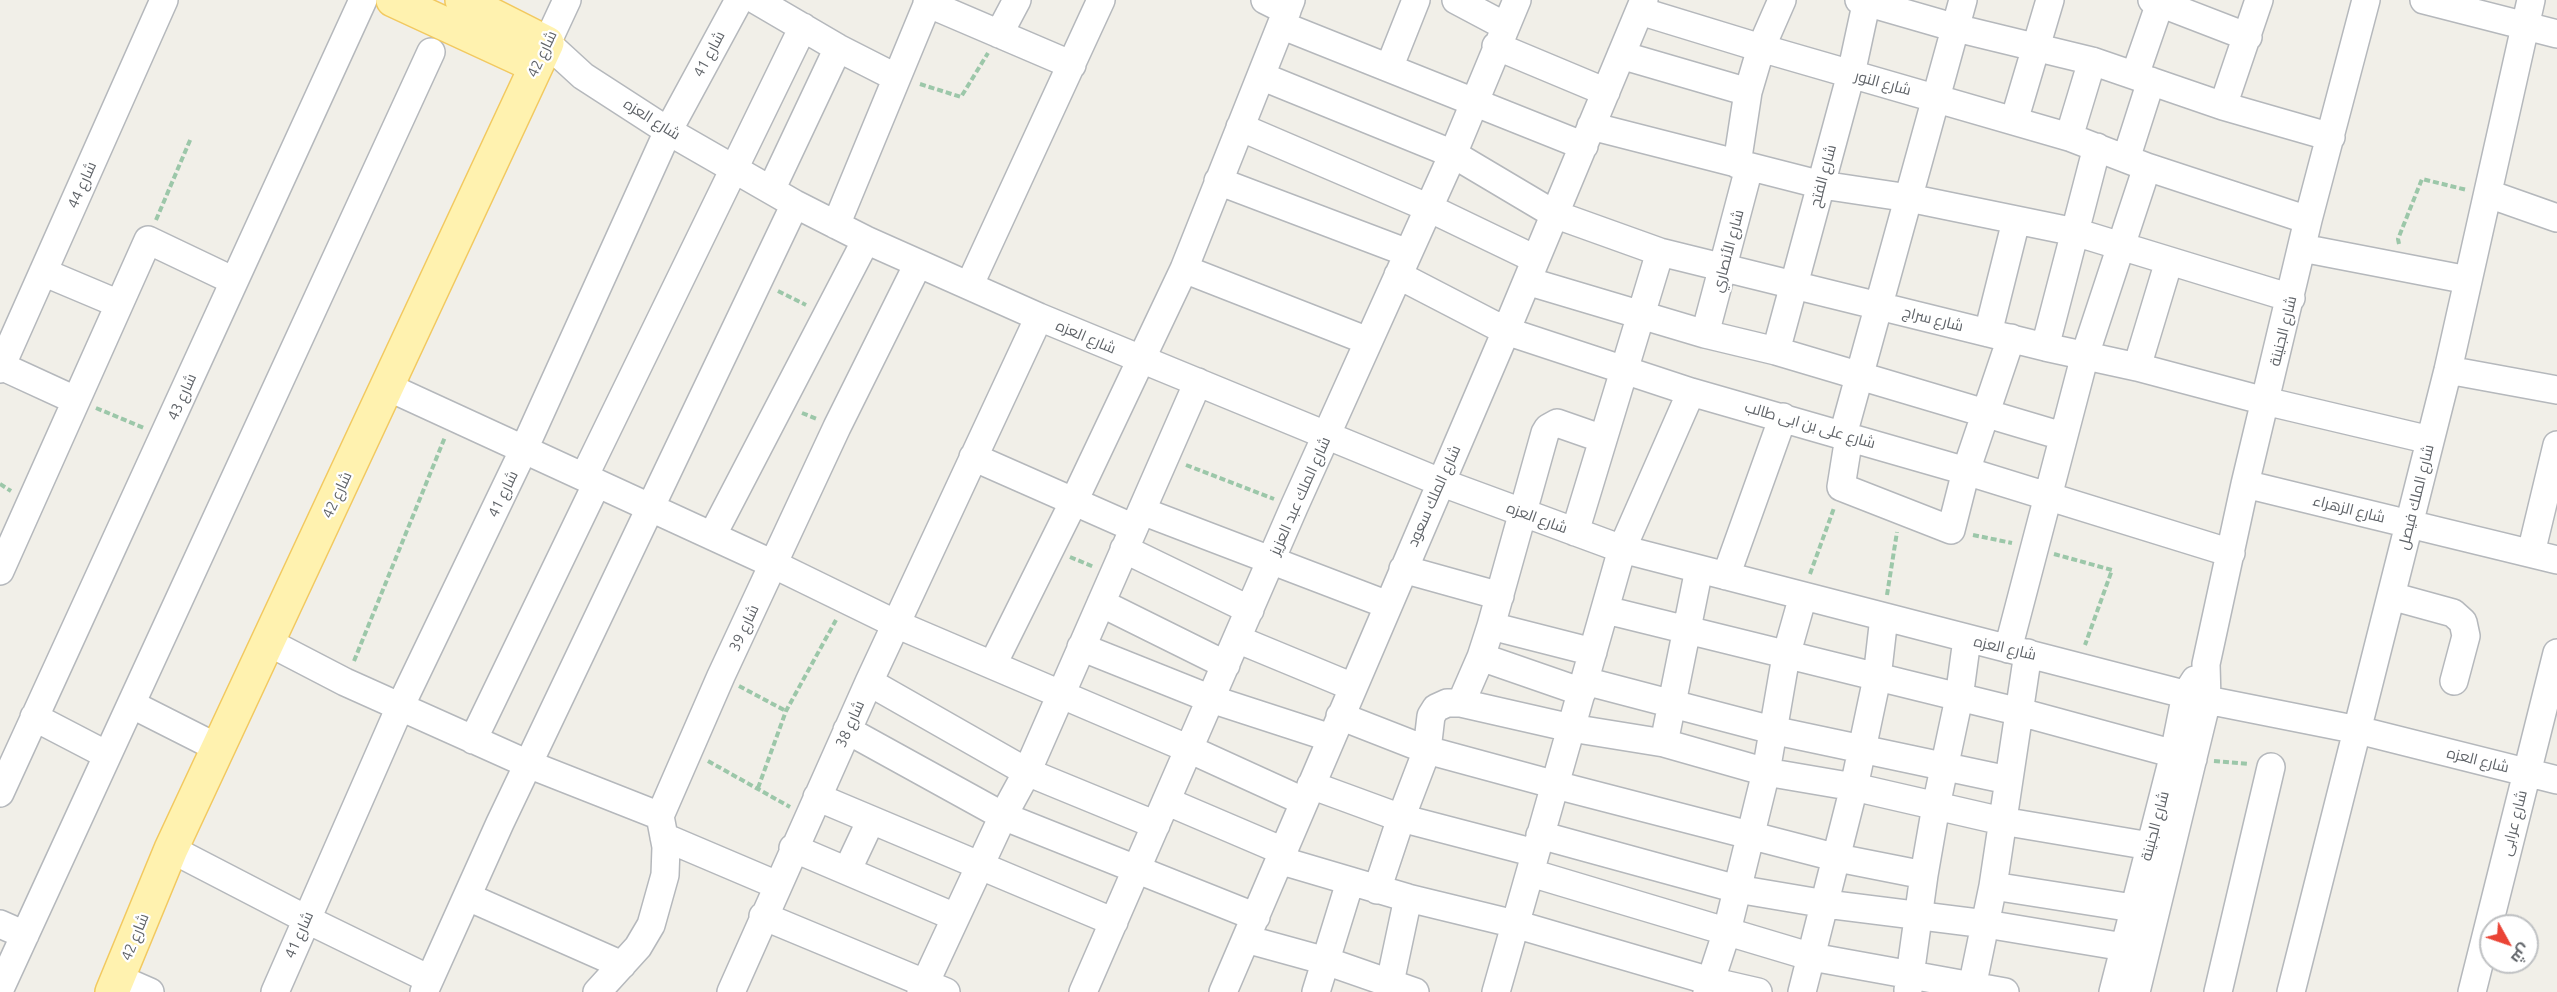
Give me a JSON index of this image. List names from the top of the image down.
{
  "streets": {
    "main road": ["شارع 42", "شارع العزه"],
    "street": [
      "شارع 41",
      "شارع النور",
      "شارع الفتح",
      "شارع 44",
      "شارع الأنصاري",
      "شارع سراج",
      "شارع الجنينة",
      "شارع 43",
      "شارع على بن ابى طالب",
      "شارع الملك عبد العزيز",
      "شارع الملك سعود",
      "شارع الملك فيصل",
      "شارع الزهراء",
      "شارع 39",
      "شارع 38",
      "شارع عرابى"
    ]
  },
  "crossings": [
    ["شارع 42", "شارع العزه"],
    ["شارع 41", "شارع العزه"],
    ["شارع النور", "شارع الفتح"],
    ["شارع النور", "شارع الأنصاري"],
    ["شارع النور", "شارع الجنينة"],
    ["شارع النور", "شارع الملك سعود"],
    ["شارع العزه", "شارع الجنينة"],
    ["شارع العزه", "شارع الملك عبد العزيز"],
    ["شارع العزه", "شارع الملك سعود"],
    ["شارع العزه", "شارع الملك فيصل"],
    ["شارع العزه", "شارع 39"],
    ["شارع العزه", "شارع 38"],
    ["شارع العزه", "شارع عرابى"],
    ["شارع الفتح", "شارع سراج"],
    ["شارع الأنصاري", "شارع سراج"],
    ["شارع سراج", "شارع الجنينة"],
    ["شارع سراج", "شارع الملك عبد العزيز"],
    ["شارع سراج", "شارع الملك سعود"],
    ["شارع سراج", "شارع الملك فيصل"],
    ["شارع الجنينة", "شارع على بن ابى طالب"],
    ["شارع الجنينة", "شارع الزهراء"],
    ["شارع على بن ابى طالب", "شارع الملك عبد العزيز"],
    ["شارع على بن ابى طالب", "شارع الملك سعود"],
    ["شارع الملك فيصل", "شارع الزهراء"]
  ],
  "north": "bottom right"
}
